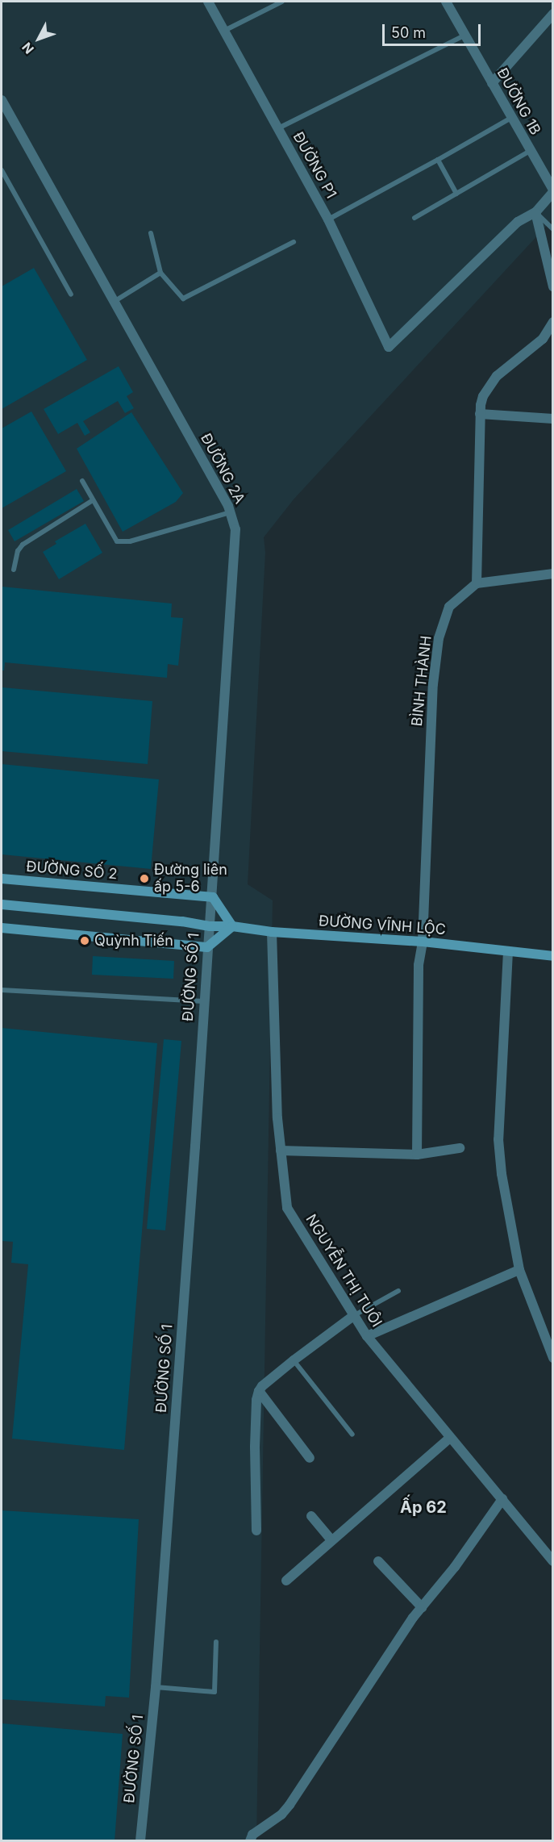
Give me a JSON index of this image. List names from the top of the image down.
{
  "streets": {
    "main road": ["ĐƯỜNG SỐ 2", "ĐƯỜNG VĨNH LỘC"],
    "street": [
      "ĐƯỜNG 1B",
      "ĐƯỜNG P1",
      "ĐƯỜNG 2A",
      "BÌNH THÀNH",
      "ĐƯỜNG SỐ 1",
      "NGUYỄN THỊ TUÔI"
    ]
  },
  "crossings": [
    ["ĐƯỜNG 2A", "ĐƯỜNG SỐ 2"],
    ["ĐƯỜNG 2A", "ĐƯỜNG SỐ 1"],
    ["BÌNH THÀNH", "ĐƯỜNG VĨNH LỘC"],
    ["ĐƯỜNG SỐ 2", "ĐƯỜNG SỐ 1"],
    ["ĐƯỜNG VĨNH LỘC", "ĐƯỜNG SỐ 1"],
    ["ĐƯỜNG VĨNH LỘC", "NGUYỄN THỊ TUÔI"]
  ],
  "districts": ["Ấp 62"],
  "places": ["Đường liên ấp 5-6", "Quỳnh Tiến"],
  "scale_bar": "50 m",
  "north": "bottom left"
}
